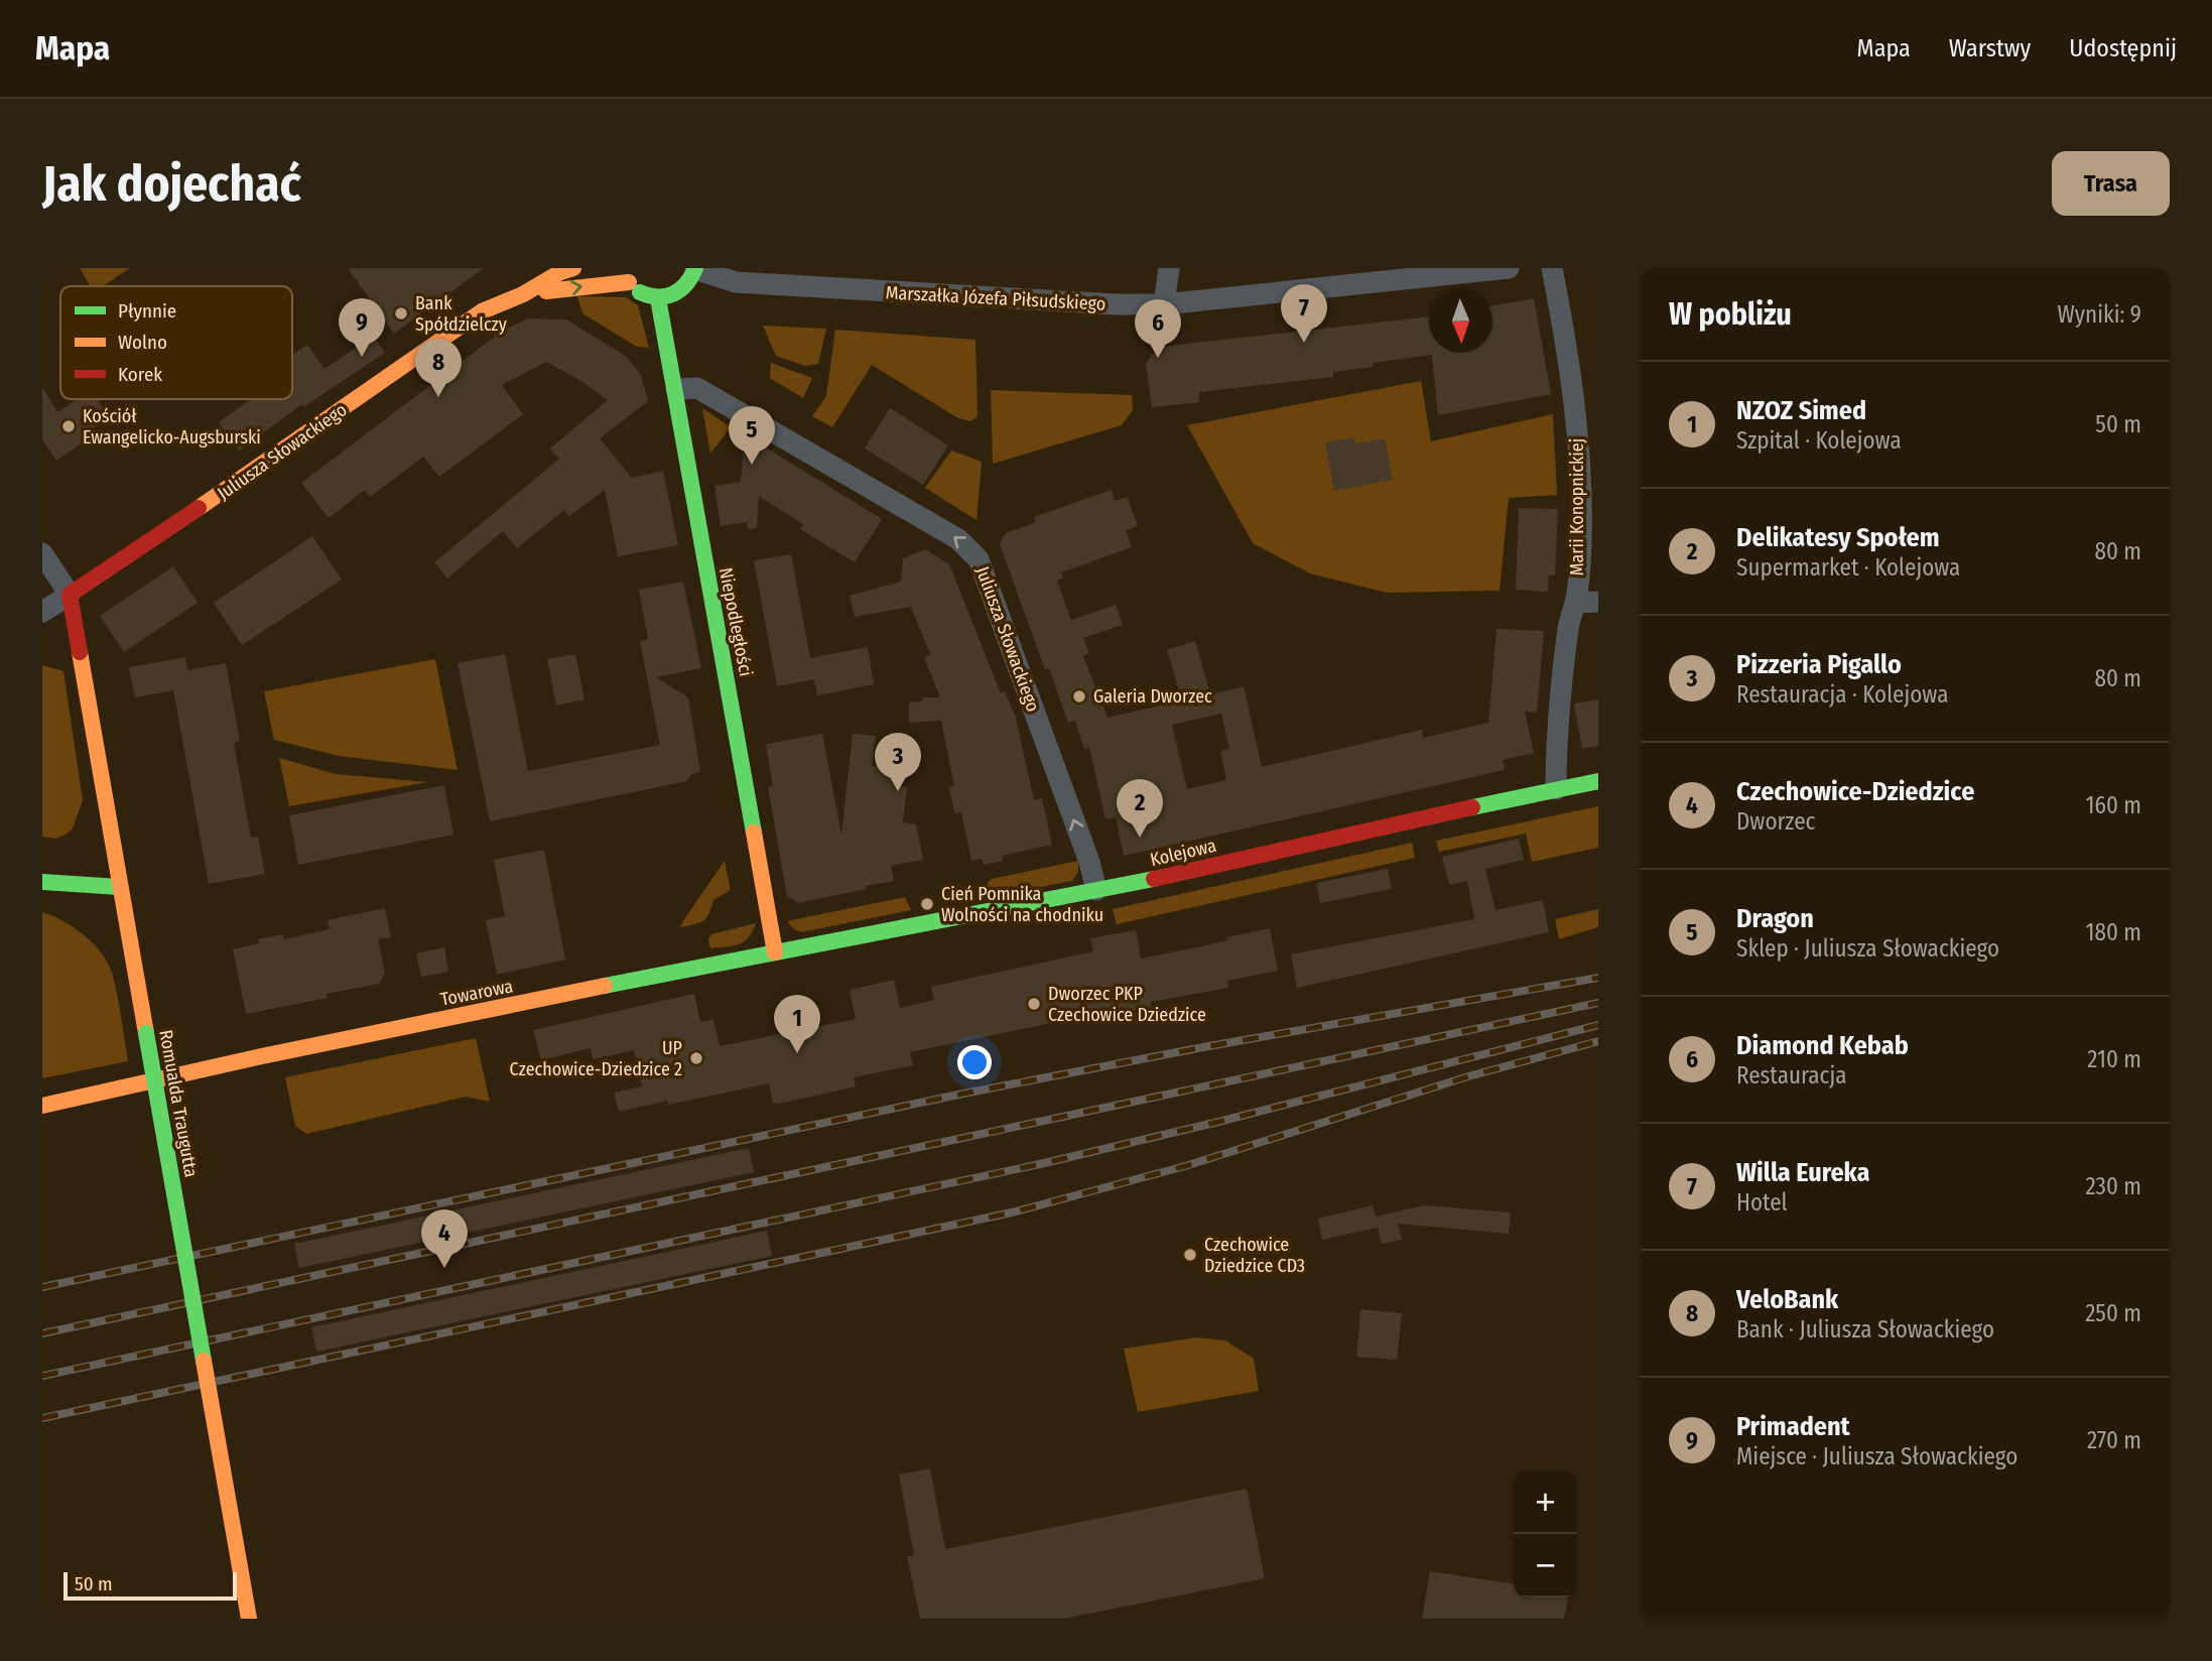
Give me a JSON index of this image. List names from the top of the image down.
{
  "streets": {
    "street": [
      "Marszałka Józefa Piłsudskiego",
      "Juliusza Słowackiego",
      "Marii Konopnickiej",
      "Niepodległości",
      "Kolejowa",
      "Towarowa",
      "Romualda Traugutta"
    ]
  },
  "crossings": [
    ["Juliusza Słowackiego", "Niepodległości"],
    ["Juliusza Słowackiego", "Kolejowa"],
    ["Juliusza Słowackiego", "Romualda Traugutta"],
    ["Marii Konopnickiej", "Kolejowa"],
    ["Niepodległości", "Kolejowa"],
    ["Niepodległości", "Towarowa"],
    ["Kolejowa", "Towarowa"]
  ],
  "places": [
    "Bank Spółdzielczy",
    "Kościół Ewangelicko-Augsburski",
    "Galeria Dworzec",
    "Cień Pomnika Wolności na chodniku",
    "Dworzec PKP Czechowice Dziedzice",
    "UP Czechowice-Dziedzice 2",
    "Czechowice Dziedzice CD3"
  ],
  "legend": ["Płynnie", "Wolno", "Korek"],
  "scale_bar": "50 m",
  "north": "bottom",
  "page": {
    "header": "Mapa",
    "nav": ["Mapa", "Warstwy", "Udostępnij"],
    "buttons": "Trasa",
    "title": "Jak dojechać",
    "heading": ["W pobliżu", "Wyniki: 9"],
    "pins": [
      "7",
      "9",
      "6",
      "8",
      "5",
      "3",
      "2",
      "1",
      "4"
    ],
    "list": [
      {
        "mark": "1",
        "name": "NZOZ Simed",
        "note": "Szpital · Kolejowa",
        "value": "50 m"
      },
      {
        "mark": "2",
        "name": "Delikatesy Społem",
        "note": "Supermarket · Kolejowa",
        "value": "80 m"
      },
      {
        "mark": "3",
        "name": "Pizzeria Pigallo",
        "note": "Restauracja · Kolejowa",
        "value": "80 m"
      },
      {
        "mark": "4",
        "name": "Czechowice-Dziedzice",
        "note": "Dworzec",
        "value": "160 m"
      },
      {
        "mark": "5",
        "name": "Dragon",
        "note": "Sklep · Juliusza Słowackiego",
        "value": "180 m"
      },
      {
        "mark": "6",
        "name": "Diamond Kebab",
        "note": "Restauracja",
        "value": "210 m"
      },
      {
        "mark": "7",
        "name": "Willa Eureka",
        "note": "Hotel",
        "value": "230 m"
      },
      {
        "mark": "8",
        "name": "VeloBank",
        "note": "Bank · Juliusza Słowackiego",
        "value": "250 m"
      },
      {
        "mark": "9",
        "name": "Primadent",
        "note": "Miejsce · Juliusza Słowackiego",
        "value": "270 m"
      }
    ],
    "map_buttons": ["+", "−"],
    "scale": "50 m"
  }
}
